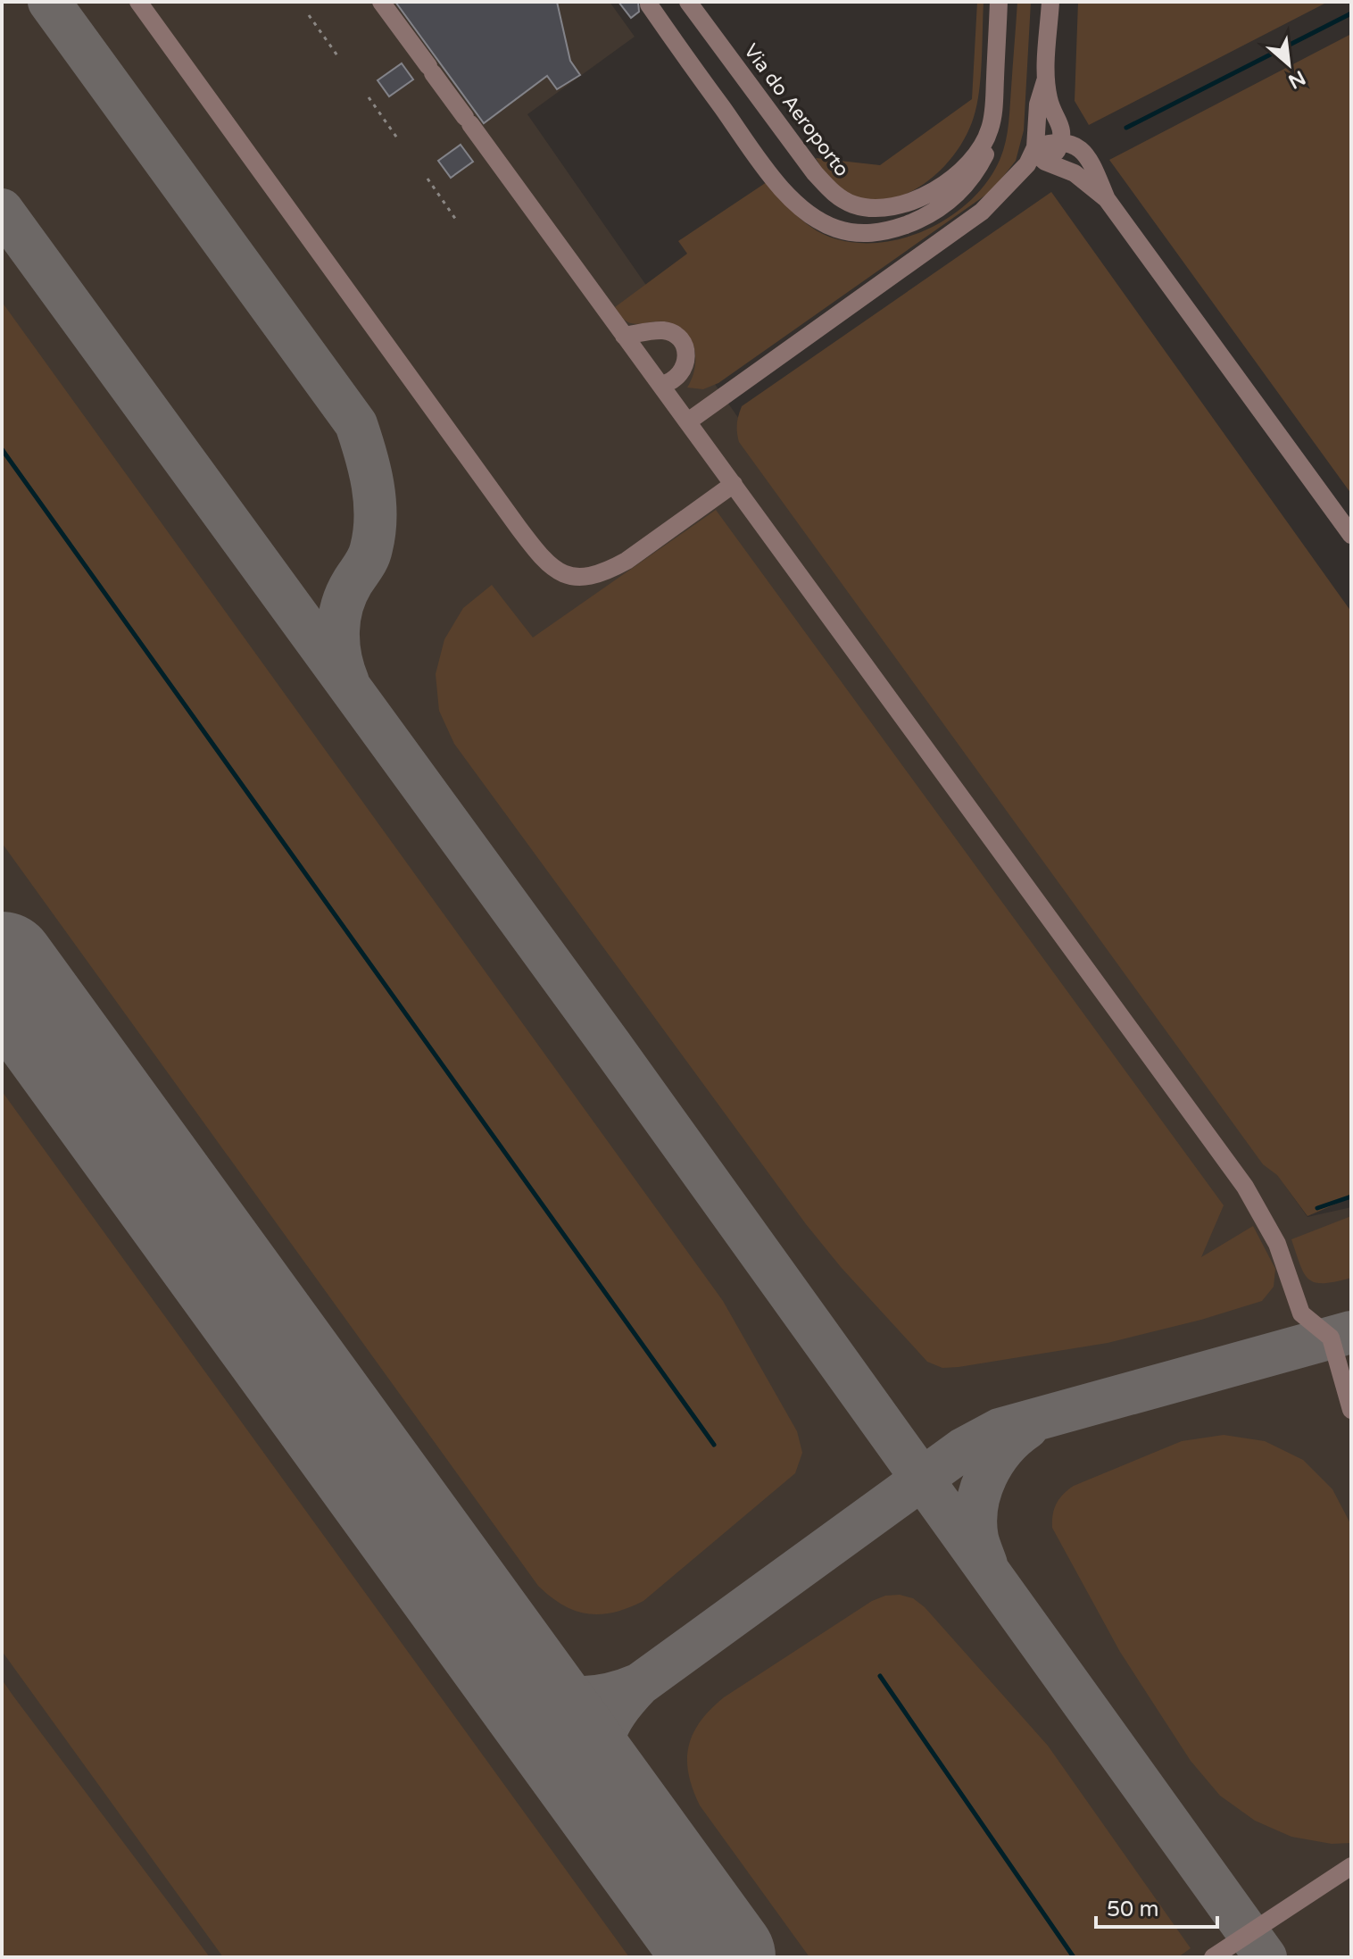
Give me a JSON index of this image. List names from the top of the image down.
{
  "streets": {
    "street": ["Via do Aeroporto"]
  },
  "scale_bar": "50 m",
  "north": "bottom right"
}
